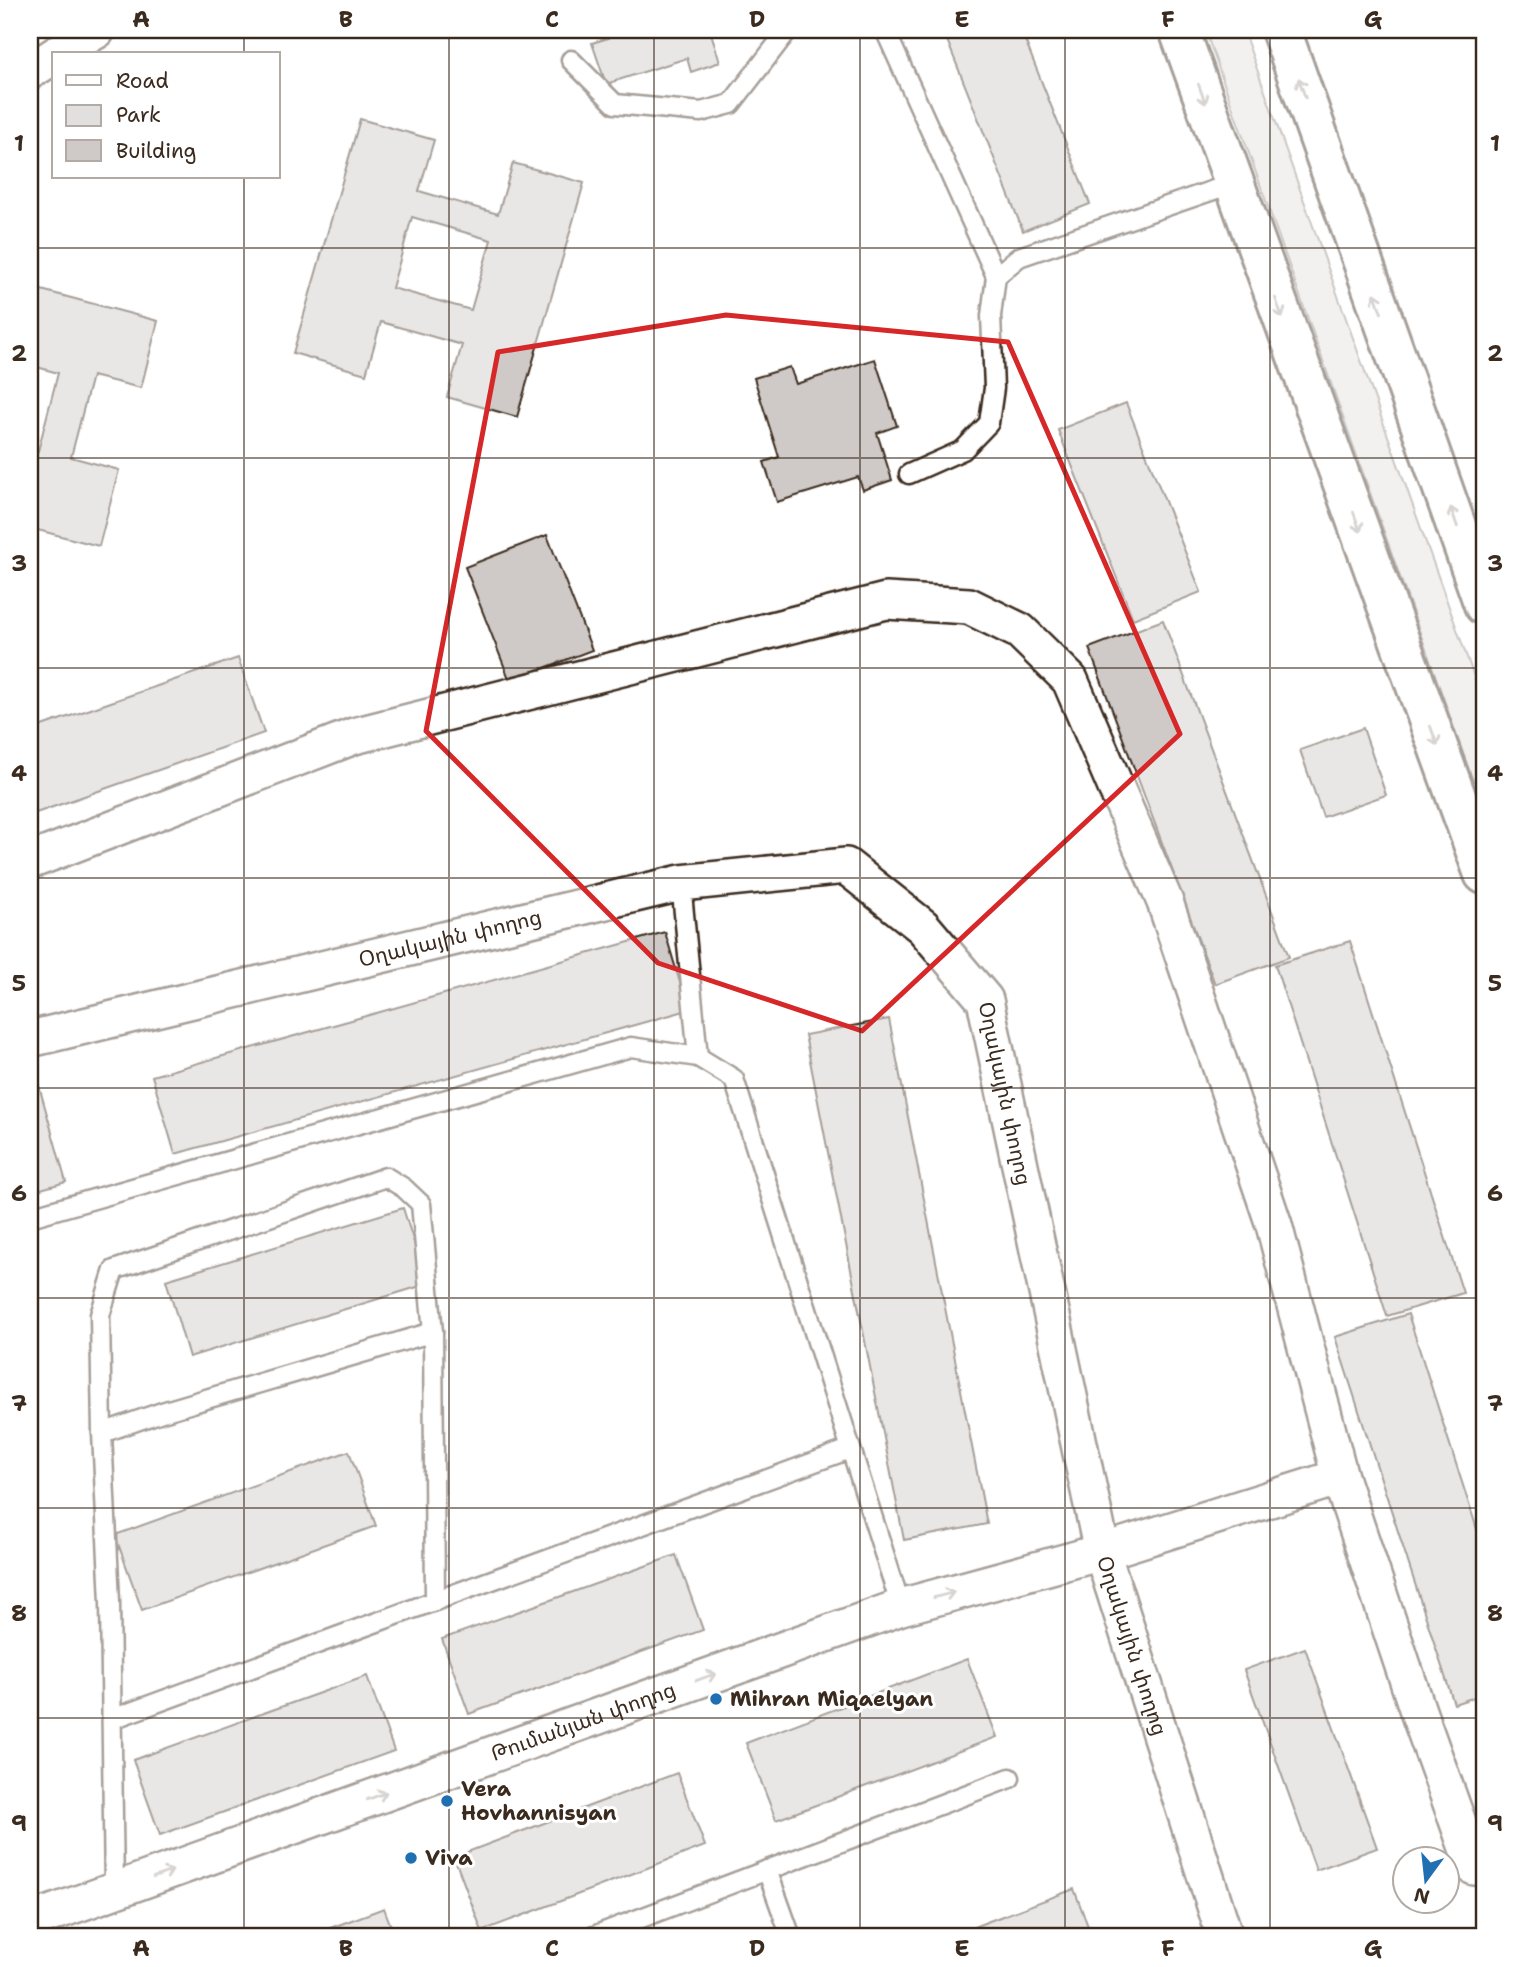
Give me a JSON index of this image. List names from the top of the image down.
{
  "streets": {
    "street": ["Օղակային փողոց", "Թումանյան փողոց"]
  },
  "crossings": [
    ["Օղակային փողոց", "Թումանյան փողոց"]
  ],
  "one_way": ["Թումանյան փողոց"],
  "places": ["Mihran Miqaelyan", "Vera Hovhannisyan", "Viva"],
  "legend": ["Road", "Park", "Building"],
  "north": "bottom",
  "grid": {
    "columns": [
      "A",
      "B",
      "C",
      "D",
      "E",
      "F",
      "G"
    ],
    "rows": [
      "1",
      "2",
      "3",
      "4",
      "5",
      "6",
      "7",
      "8",
      "9"
    ]
  }
}
